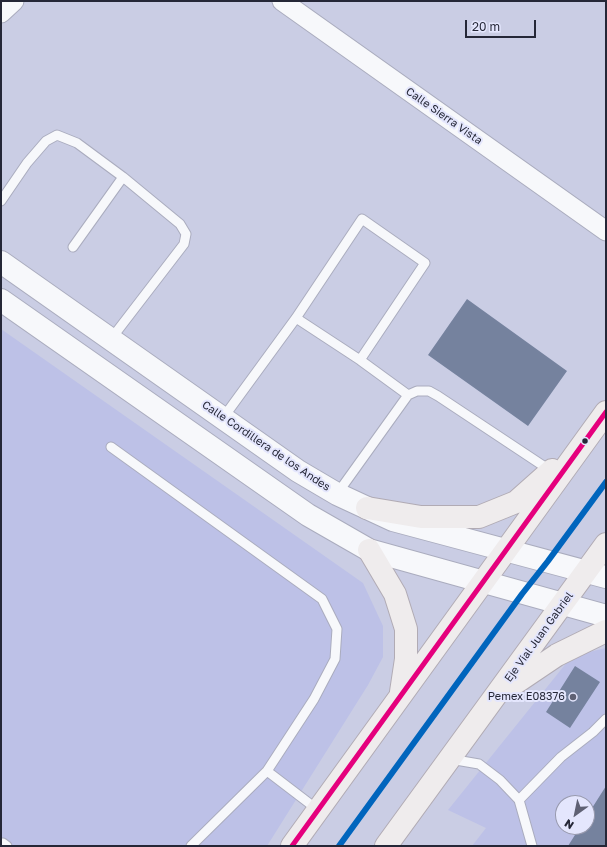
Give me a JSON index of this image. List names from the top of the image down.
{
  "streets": {
    "main road": ["Calle Cordillera de los Andes", "Eje Vial Juan Gabriel"],
    "street": ["Calle Sierra Vista"]
  },
  "crossings": [
    ["Calle Cordillera de los Andes", "Eje Vial Juan Gabriel"]
  ],
  "places": ["Pemex E08376"],
  "scale_bar": "20 m",
  "north": "bottom left"
}
